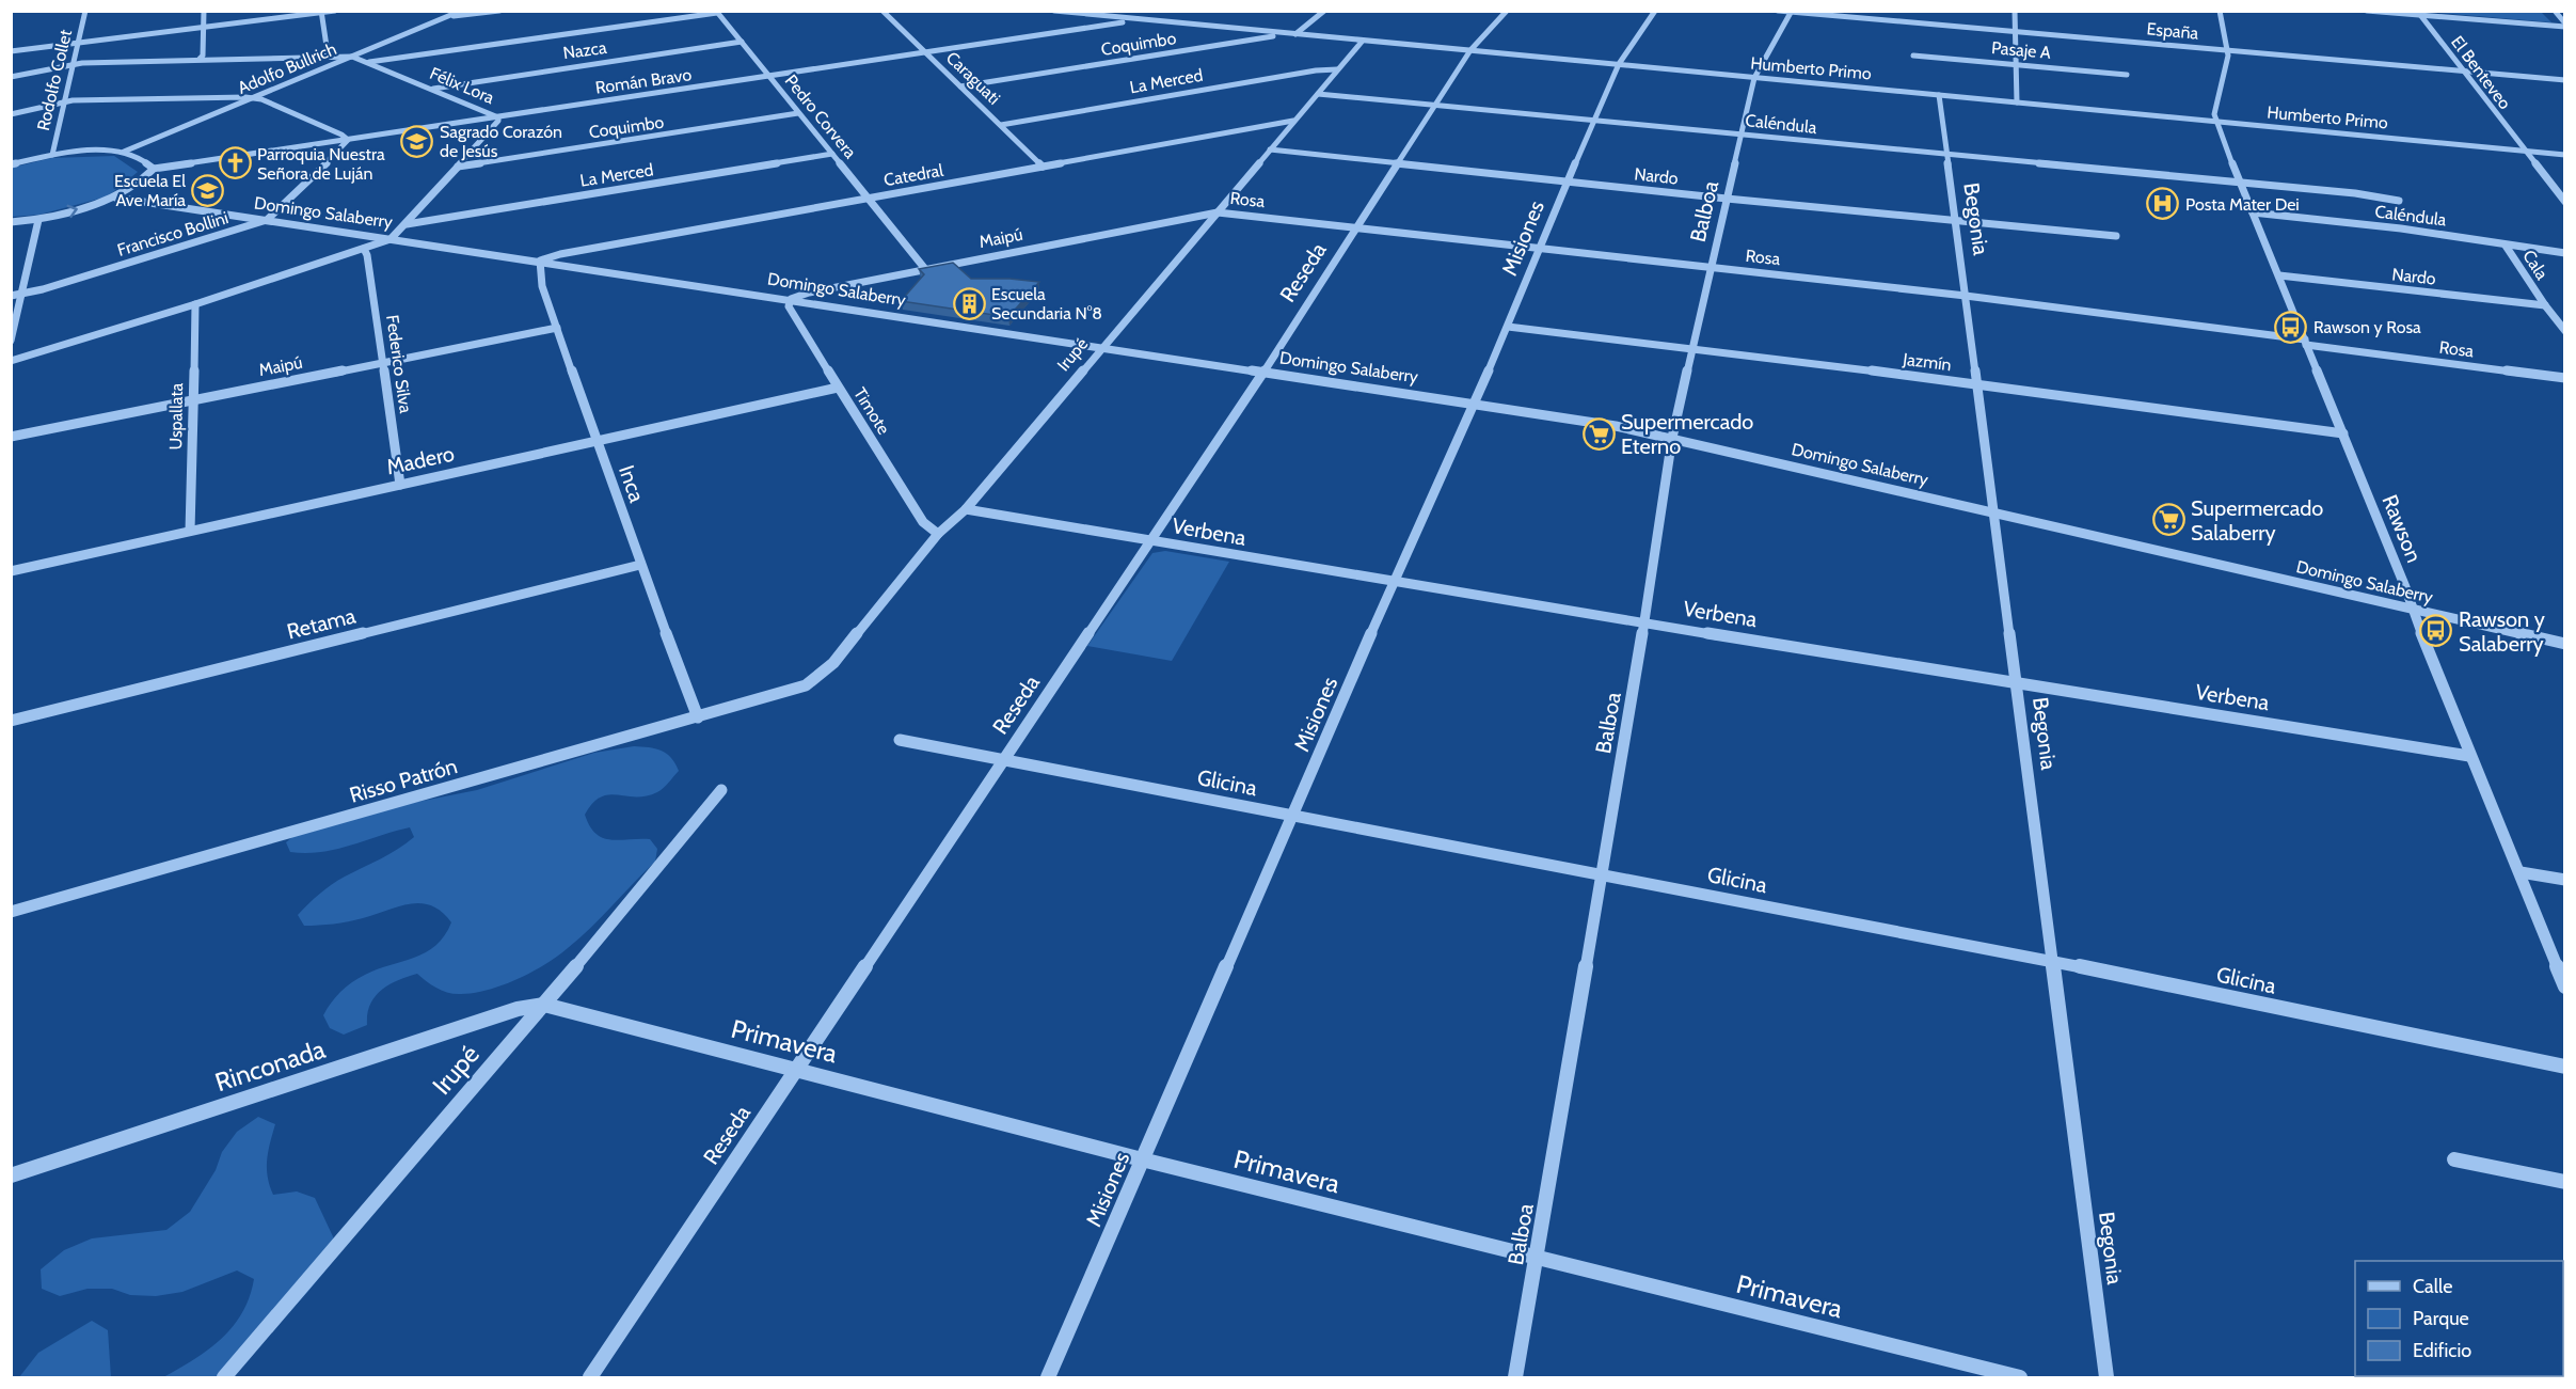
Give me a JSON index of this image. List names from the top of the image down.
{
  "streets": {
    "street": [
      "España",
      "Coquimbo",
      "Nazca",
      "Pasaje A",
      "Adolfo Bullrich",
      "Humberto Primo",
      "El Benteveo",
      "Caraguati",
      "Rodolfo Collet",
      "Román Bravo",
      "La Merced",
      "Félix Lora",
      "Pedro Corvera",
      "Caléndula",
      "Catedral",
      "Nardo",
      "Rosa",
      "Balboa",
      "Domingo Salaberry",
      "Begonia",
      "Francisco Bollini",
      "Maipú",
      "Misiones",
      "Cala",
      "Reseda",
      "Irupé",
      "Jazmín",
      "Federico Silva",
      "Timote",
      "Uspallata",
      "Madero",
      "Inca",
      "Rawson",
      "Verbena",
      "Retama",
      "Risso Patrón",
      "Glicina",
      "Primavera",
      "Rinconada"
    ]
  },
  "crossings": [
    ["España", "El Benteveo"],
    ["España", "Balboa"],
    ["Coquimbo", "Humberto Primo"],
    ["Coquimbo", "Caraguati"],
    ["Coquimbo", "Félix Lora"],
    ["Coquimbo", "Pedro Corvera"],
    ["Nazca", "Félix Lora"],
    ["Nazca", "Pedro Corvera"],
    ["Adolfo Bullrich", "Félix Lora"],
    ["Humberto Primo", "El Benteveo"],
    ["Humberto Primo", "Román Bravo"],
    ["Humberto Primo", "Balboa"],
    ["Humberto Primo", "Begonia"],
    ["Humberto Primo", "Misiones"],
    ["Humberto Primo", "Reseda"],
    ["Humberto Primo", "Irupé"],
    ["Humberto Primo", "Rawson"],
    ["Caraguati", "Román Bravo"],
    ["Caraguati", "La Merced"],
    ["Caraguati", "Catedral"],
    ["Rodolfo Collet", "Félix Lora"],
    ["Román Bravo", "Félix Lora"],
    ["Román Bravo", "Pedro Corvera"],
    ["Román Bravo", "Francisco Bollini"],
    ["La Merced", "Félix Lora"],
    ["La Merced", "Pedro Corvera"],
    ["La Merced", "Irupé"],
    ["Félix Lora", "Domingo Salaberry"],
    ["Félix Lora", "Federico Silva"],
    ["Félix Lora", "Uspallata"],
    ["Pedro Corvera", "Catedral"],
    ["Pedro Corvera", "Maipú"],
    ["Caléndula", "Balboa"],
    ["Caléndula", "Begonia"],
    ["Caléndula", "Misiones"],
    ["Caléndula", "Cala"],
    ["Caléndula", "Reseda"],
    ["Caléndula", "Irupé"],
    ["Caléndula", "Rawson"],
    ["Catedral", "Domingo Salaberry"],
    ["Catedral", "Irupé"],
    ["Catedral", "Inca"],
    ["Nardo", "Balboa"],
    ["Nardo", "Begonia"],
    ["Nardo", "Misiones"],
    ["Nardo", "Cala"],
    ["Nardo", "Reseda"],
    ["Nardo", "Irupé"],
    ["Nardo", "Rawson"],
    ["Rosa", "Balboa"],
    ["Rosa", "Begonia"],
    ["Rosa", "Maipú"],
    ["Rosa", "Misiones"],
    ["Rosa", "Reseda"],
    ["Rosa", "Irupé"],
    ["Rosa", "Rawson"],
    ["Balboa", "Domingo Salaberry"],
    ["Balboa", "Jazmín"],
    ["Balboa", "Verbena"],
    ["Balboa", "Glicina"],
    ["Balboa", "Primavera"],
    ["Domingo Salaberry", "Begonia"],
    ["Domingo Salaberry", "Francisco Bollini"],
    ["Domingo Salaberry", "Maipú"],
    ["Domingo Salaberry", "Misiones"],
    ["Domingo Salaberry", "Reseda"],
    ["Domingo Salaberry", "Irupé"],
    ["Domingo Salaberry", "Timote"],
    ["Domingo Salaberry", "Inca"],
    ["Domingo Salaberry", "Rawson"],
    ["Begonia", "Jazmín"],
    ["Begonia", "Verbena"],
    ["Begonia", "Glicina"],
    ["Maipú", "Irupé"],
    ["Maipú", "Federico Silva"],
    ["Maipú", "Timote"],
    ["Maipú", "Uspallata"],
    ["Maipú", "Inca"],
    ["Misiones", "Jazmín"],
    ["Misiones", "Verbena"],
    ["Misiones", "Glicina"],
    ["Misiones", "Primavera"],
    ["Reseda", "Verbena"],
    ["Reseda", "Glicina"],
    ["Reseda", "Primavera"],
    ["Irupé", "Timote"],
    ["Irupé", "Verbena"],
    ["Irupé", "Risso Patrón"],
    ["Irupé", "Primavera"],
    ["Irupé", "Rinconada"],
    ["Jazmín", "Rawson"],
    ["Federico Silva", "Madero"],
    ["Timote", "Madero"],
    ["Uspallata", "Madero"],
    ["Madero", "Inca"],
    ["Inca", "Retama"],
    ["Inca", "Risso Patrón"],
    ["Rawson", "Verbena"],
    ["Primavera", "Rinconada"]
  ],
  "places": {
    "school or university": ["Sagrado Corazón de Jesús", "Escuela El Ave María"],
    "church": ["Parroquia Nuestra Señora de Luján"],
    "hospital": ["Posta Mater Dei"],
    "building": ["Escuela Secundaria N°8"],
    "bus stop": ["Rawson y Rosa", "Rawson y Salaberry"],
    "supermarket": ["Supermercado Eterno", "Supermercado Salaberry"]
  },
  "legend": ["Calle", "Parque", "Edificio"]
}
